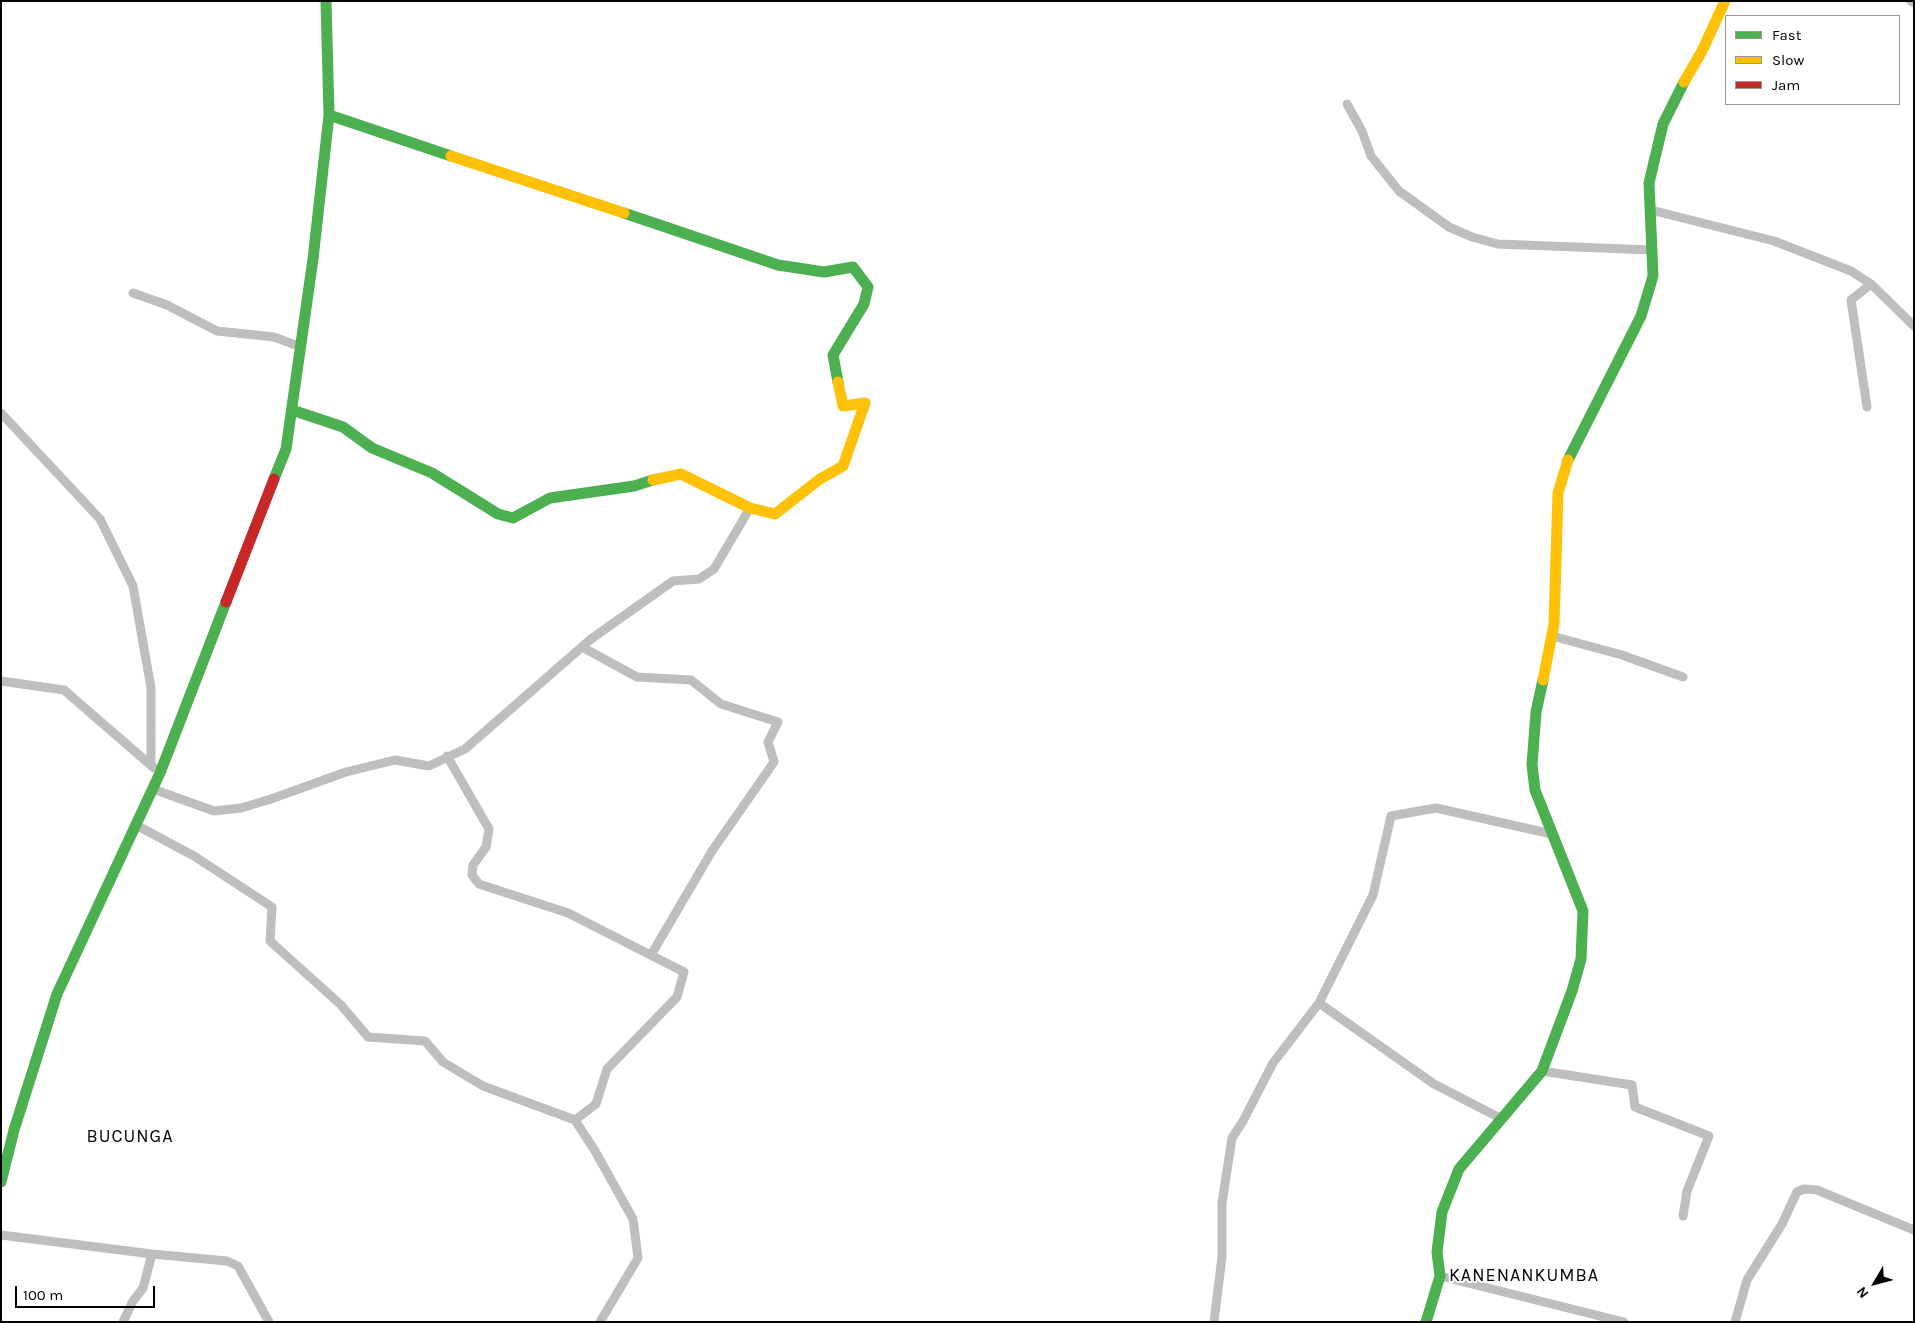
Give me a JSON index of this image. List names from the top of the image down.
{
  "districts": ["BUCUNGA", "KANENANKUMBA"],
  "legend": ["Fast", "Slow", "Jam"],
  "scale_bar": "100 m",
  "north": "bottom left"
}
